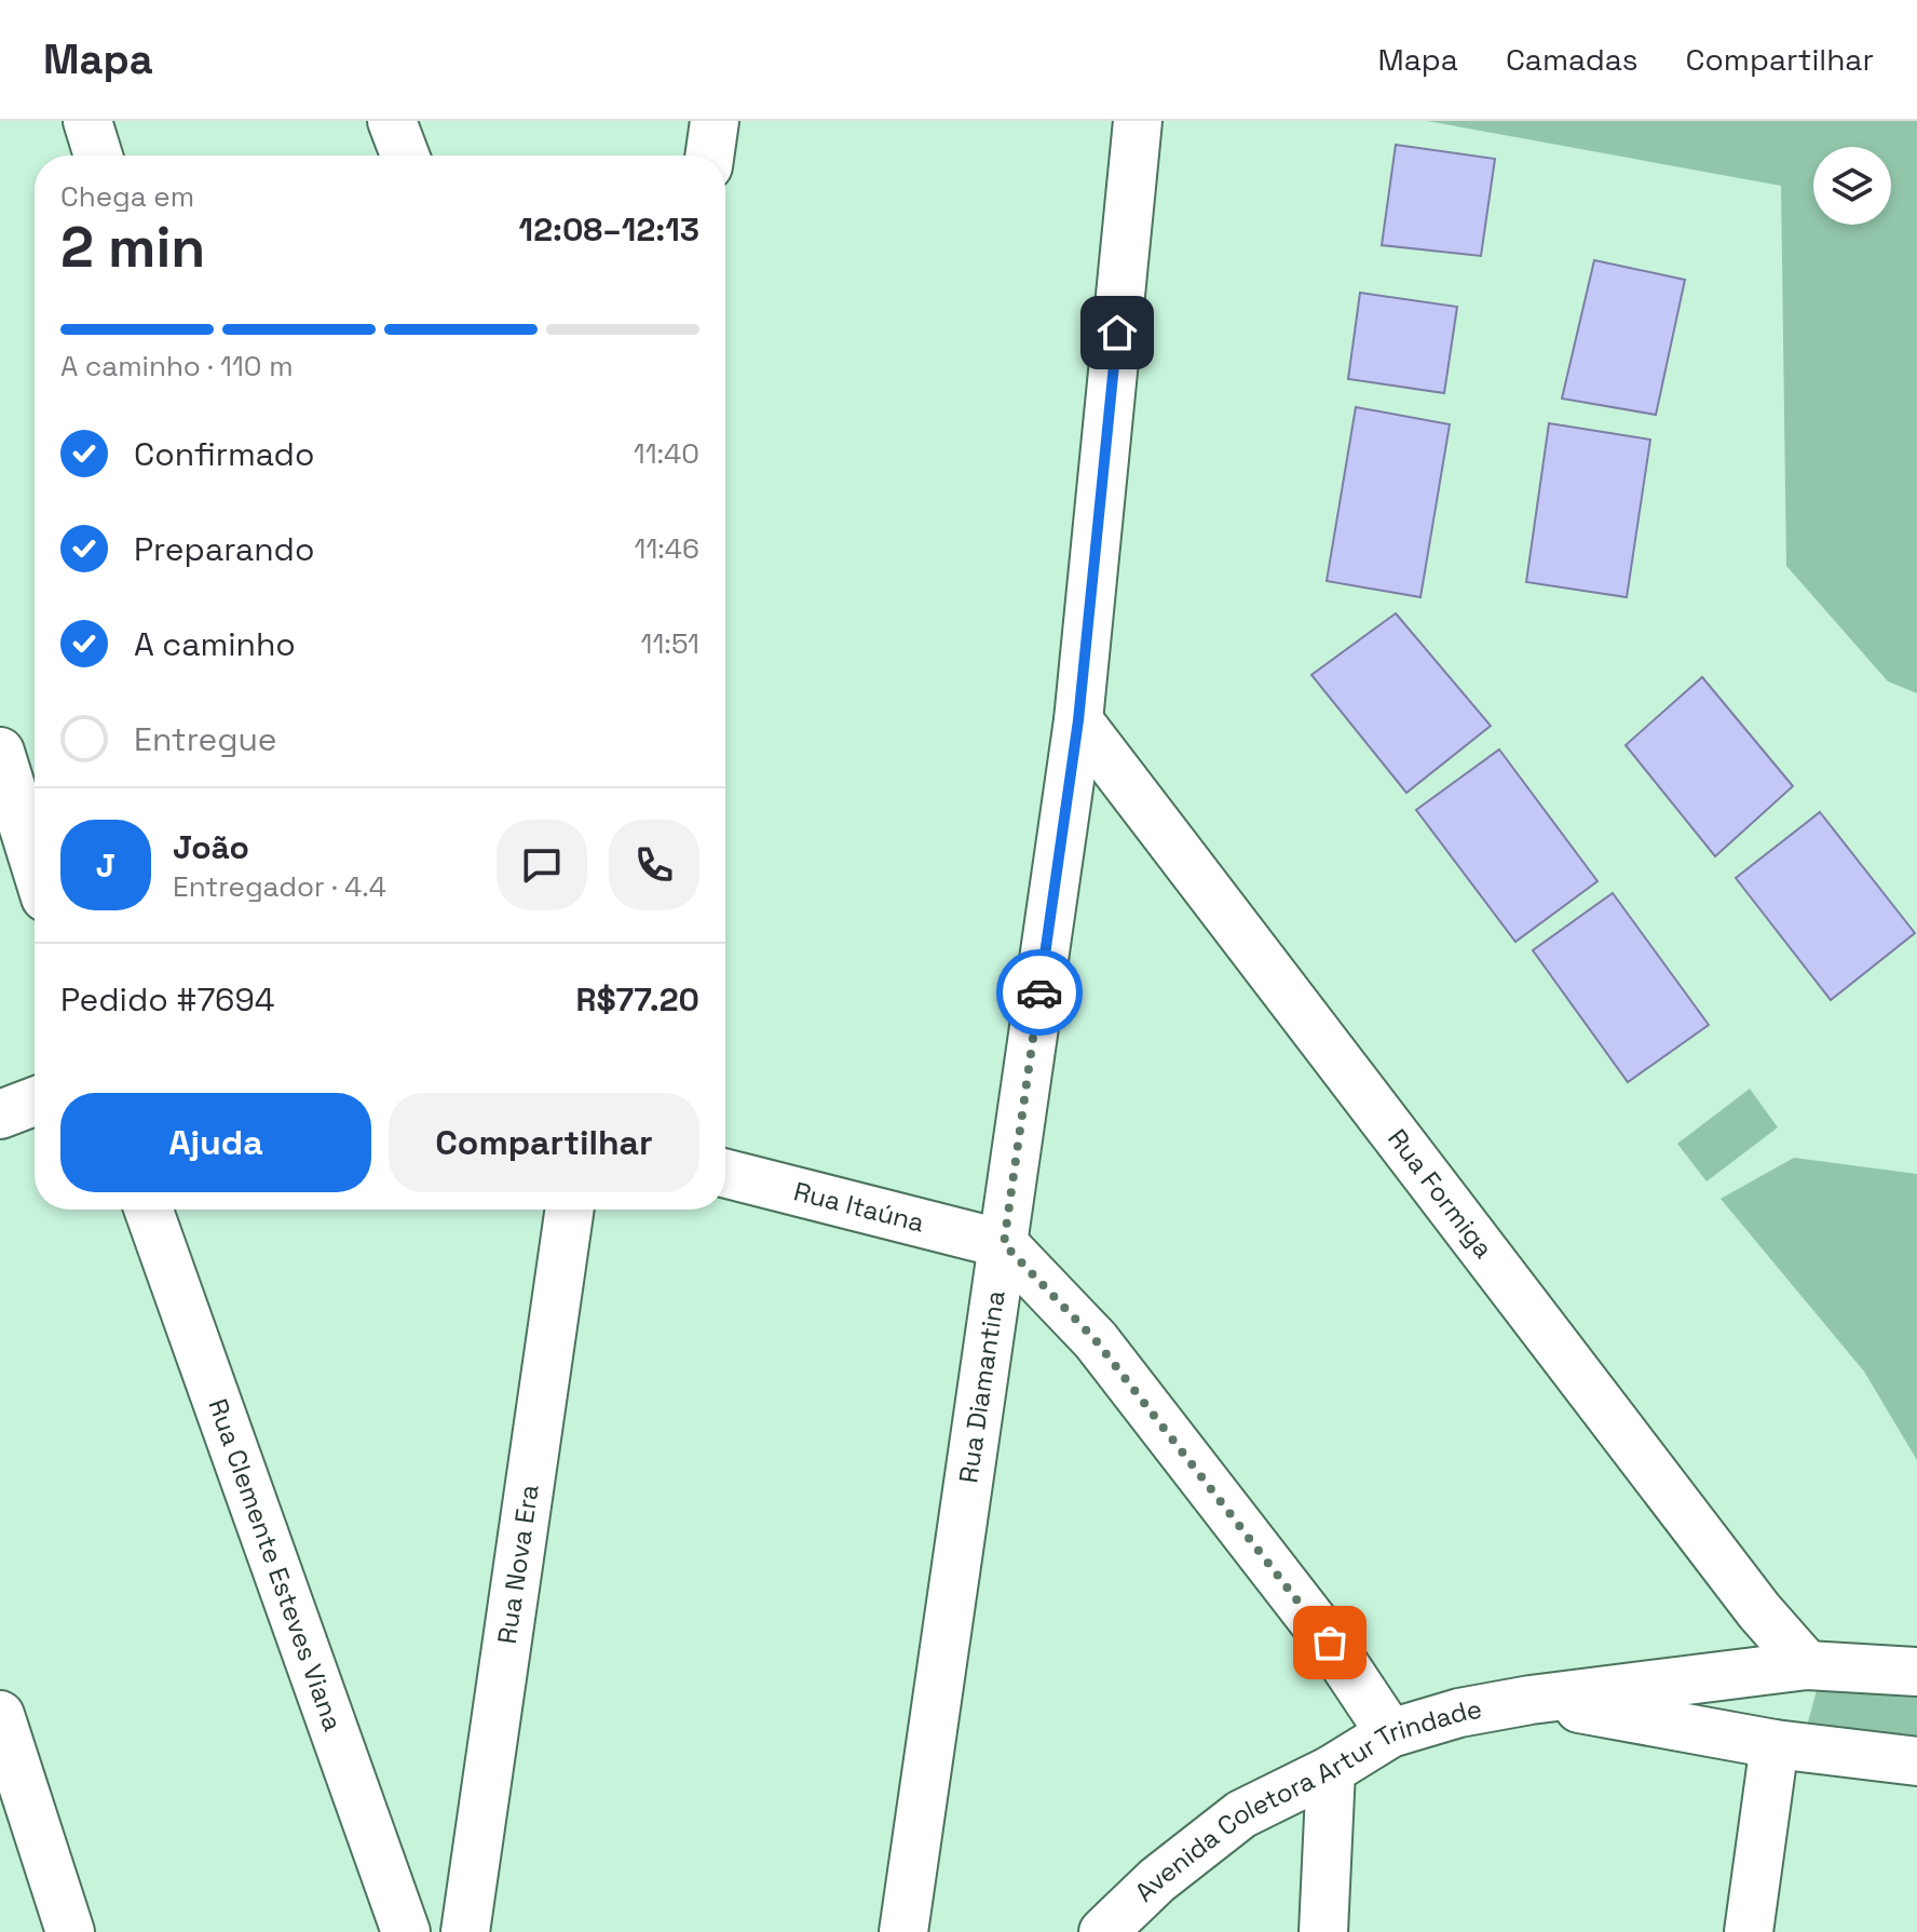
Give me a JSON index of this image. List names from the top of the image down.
{
  "streets": {
    "street": [
      "Rua Formiga",
      "Rua Itaúna",
      "Rua Diamantina",
      "Rua Clemente Esteves Viana",
      "Rua Nova Era",
      "Avenida Coletora Artur Trindade"
    ]
  },
  "crossings": [
    ["Rua Formiga", "Rua Diamantina"],
    ["Rua Formiga", "Avenida Coletora Artur Trindade"],
    ["Rua Itaúna", "Rua Diamantina"]
  ],
  "page": {
    "header": "Mapa",
    "nav": ["Mapa", "Camadas", "Compartilhar"],
    "heading": ["2 min", "Chega em", "12:08–12:13"],
    "panel": [
      "João",
      "Entregador · 4.4",
      "Pedido #7694",
      "R$77.20"
    ],
    "bar": "A caminho · 110 m",
    "list": [
      ["Confirmado", "11:40"],
      ["Preparando", "11:46"],
      ["A caminho", "11:51"],
      "Entregue"
    ],
    "round": "J",
    "buttons": ["Ajuda", "Compartilhar"]
  }
}
